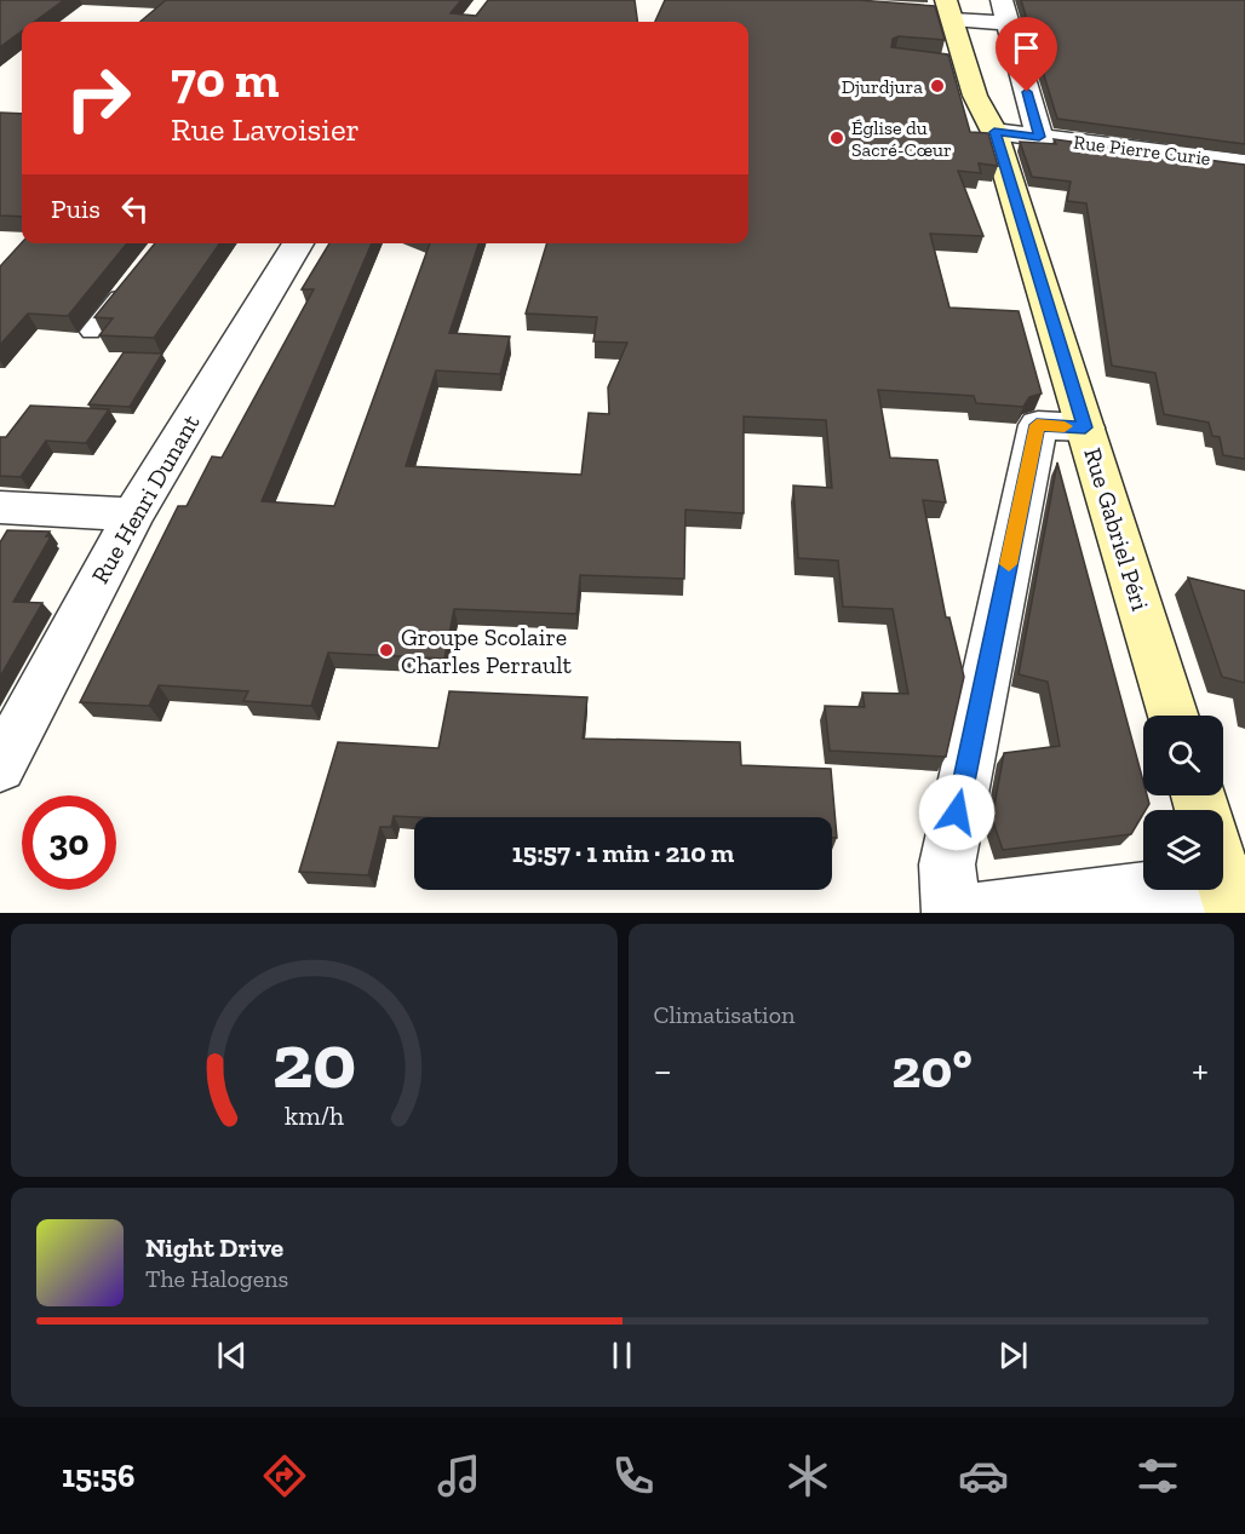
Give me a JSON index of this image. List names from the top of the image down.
{
  "streets": {
    "main road": ["Rue Gabriel Péri"],
    "street": ["Rue Pierre Curie", "Rue Henri Dunant"]
  },
  "crossings": [
    ["Rue Pierre Curie", "Rue Gabriel Péri"]
  ],
  "places": ["Djurdjura", "Église du Sacré-Cœur", "Groupe Scolaire Charles Perrault"],
  "page": {
    "turn": ["70 m", "Rue Lavoisier"],
    "then": "Puis",
    "limit": "30",
    "trip": "15:57 · 1 min · 210 m",
    "tile": "Climatisation",
    "heat": ["−", "20°", "+"],
    "song": ["Night Drive", "The Halogens"],
    "tabs": "15:56",
    "gauge": ["20", "km/h"]
  }
}
